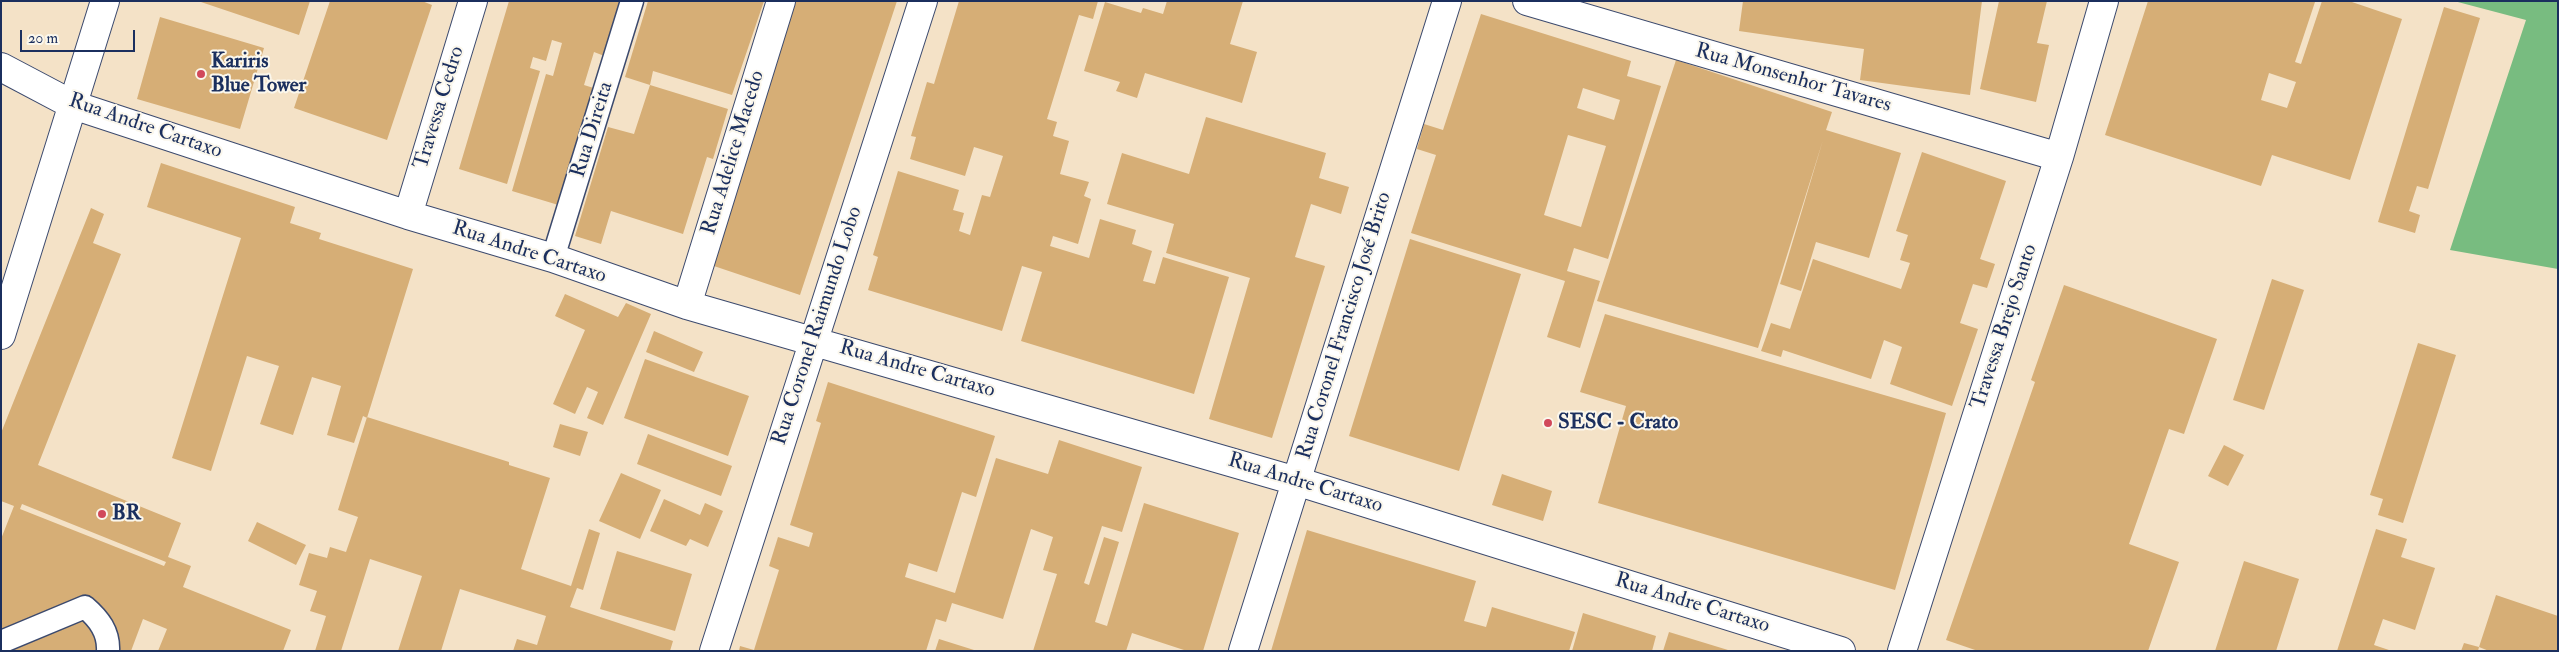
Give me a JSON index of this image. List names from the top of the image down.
{
  "streets": {
    "street": [
      "Rua Monsenhor Tavares",
      "Travessa Cedro",
      "Rua Andre Cartaxo",
      "Rua Adelice Macedo",
      "Rua Coronel Raimundo Lobo",
      "Rua Coronel Francisco José Brito",
      "Travessa Brejo Santo"
    ],
    "lane": ["Rua Direita"]
  },
  "crossings": [
    ["Rua Monsenhor Tavares", "Travessa Brejo Santo"],
    ["Travessa Cedro", "Rua Andre Cartaxo"],
    ["Rua Andre Cartaxo", "Rua Direita"],
    ["Rua Andre Cartaxo", "Rua Adelice Macedo"],
    ["Rua Andre Cartaxo", "Rua Coronel Raimundo Lobo"],
    ["Rua Andre Cartaxo", "Rua Coronel Francisco José Brito"]
  ],
  "places": ["Kariris Blue Tower", "SESC - Crato", "BR"],
  "scale_bar": "20 m"
}
